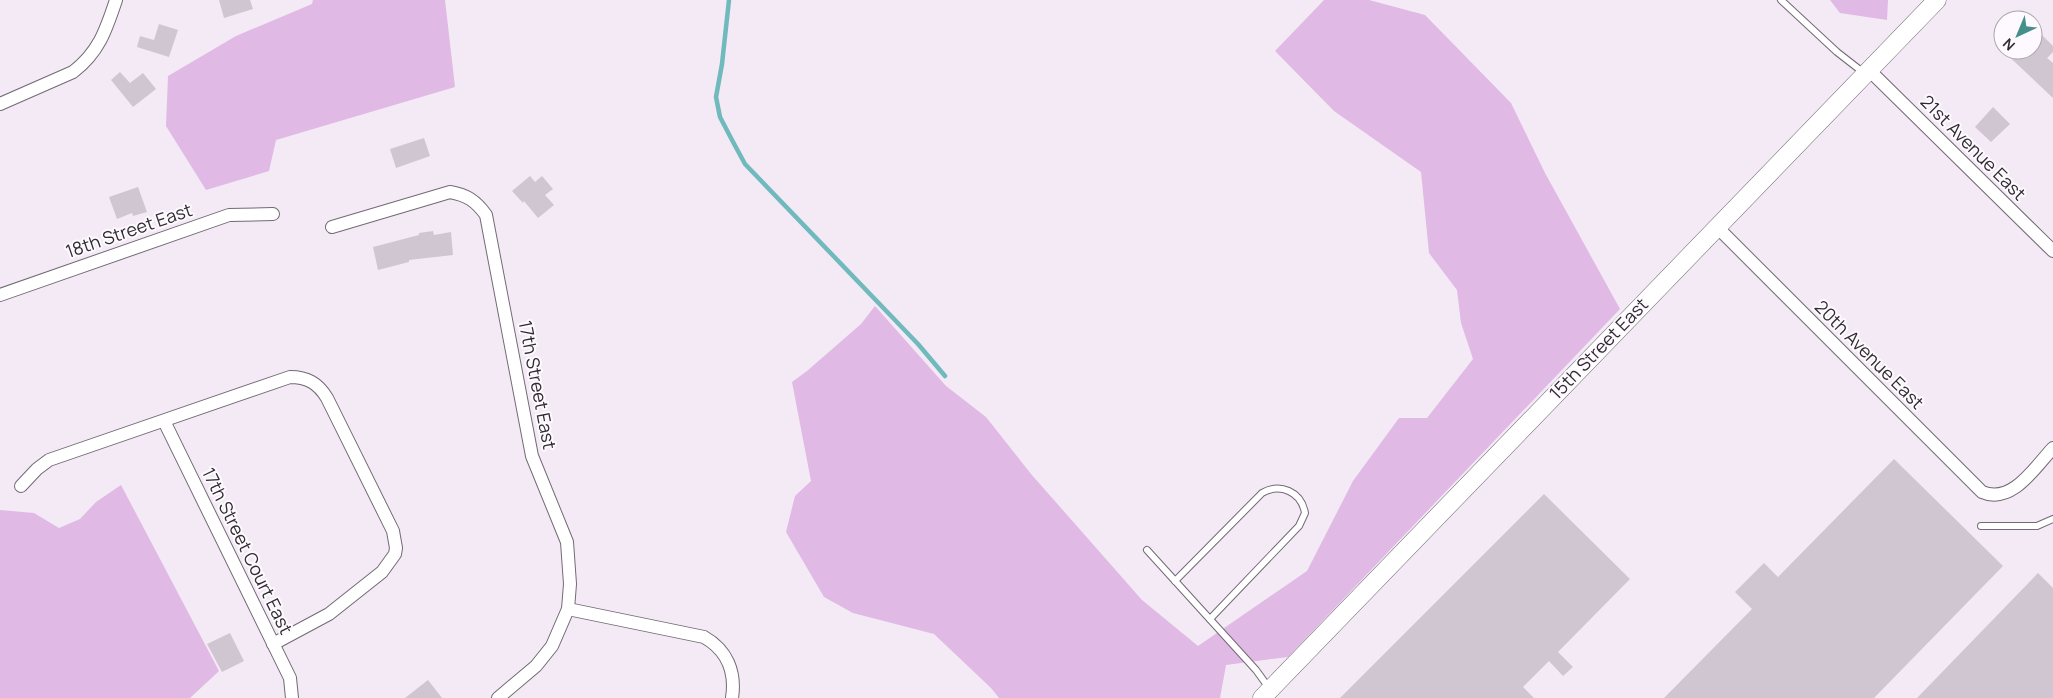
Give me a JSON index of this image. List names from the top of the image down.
{
  "streets": {
    "main road": ["15th Street East"],
    "street": [
      "21st Avenue East",
      "18th Street East",
      "20th Avenue East",
      "17th Street East",
      "17th Street Court East"
    ]
  },
  "crossings": [
    ["21st Avenue East", "15th Street East"],
    ["15th Street East", "20th Avenue East"]
  ],
  "north": "bottom left"
}
